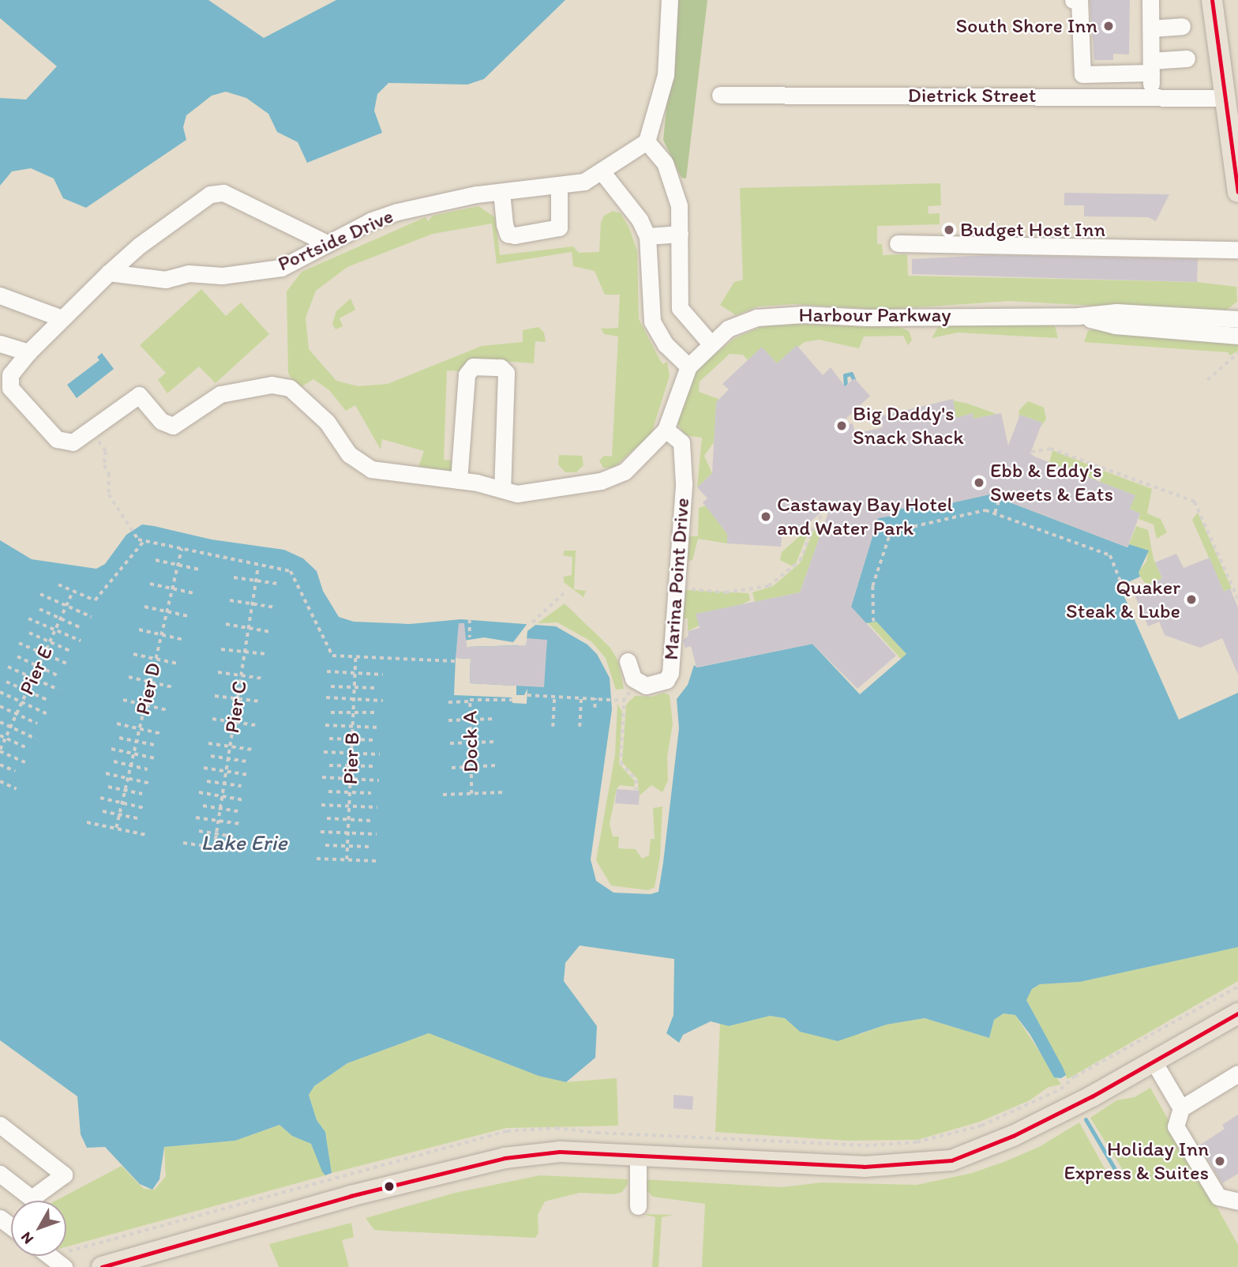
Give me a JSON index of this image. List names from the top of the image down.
{
  "streets": {
    "street": [
      "Dietrick Street",
      "Portside Drive",
      "Harbour Parkway",
      "Marina Point Drive"
    ],
    "path": [
      "Pier E",
      "Pier D",
      "Pier C",
      "Dock A",
      "Pier B"
    ]
  },
  "water": ["Lake Erie"],
  "places": [
    "South Shore Inn",
    "Budget Host Inn",
    "Big Daddy's Snack Shack",
    "Ebb & Eddy's Sweets & Eats",
    "Castaway Bay Hotel and Water Park",
    "Quaker Steak & Lube",
    "Holiday Inn Express & Suites"
  ],
  "north": "bottom left"
}
